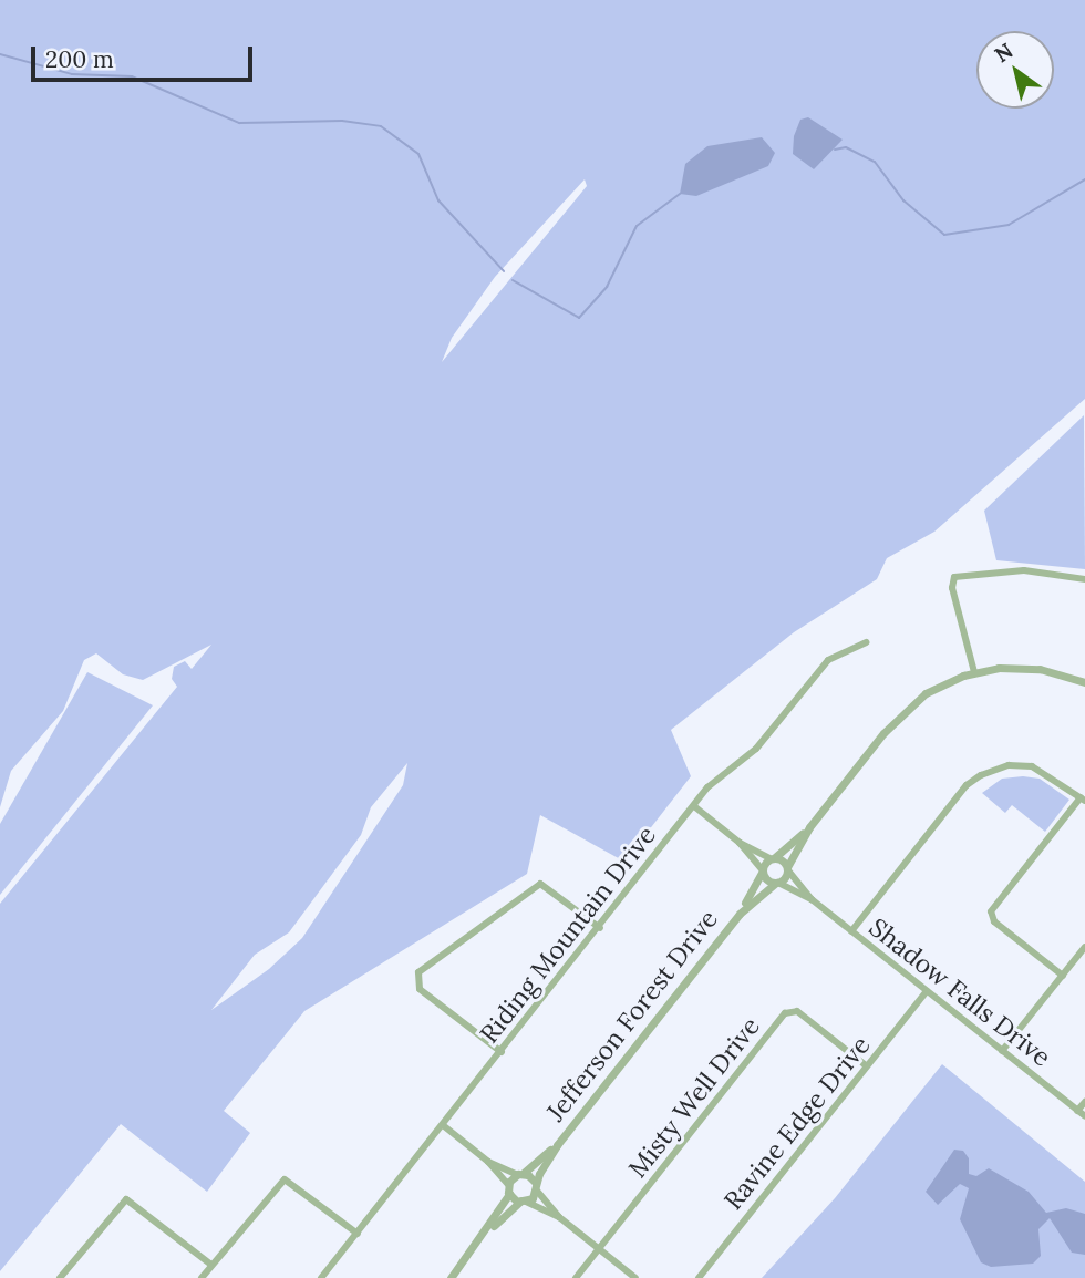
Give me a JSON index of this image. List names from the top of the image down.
{
  "streets": {
    "street": [
      "Riding Mountain Drive",
      "Shadow Falls Drive",
      "Jefferson Forest Drive",
      "Misty Well Drive",
      "Ravine Edge Drive"
    ]
  },
  "crossings": [
    ["Shadow Falls Drive", "Jefferson Forest Drive"],
    ["Shadow Falls Drive", "Ravine Edge Drive"],
    ["Misty Well Drive", "Ravine Edge Drive"]
  ],
  "scale_bar": "200 m",
  "north": "top left"
}
